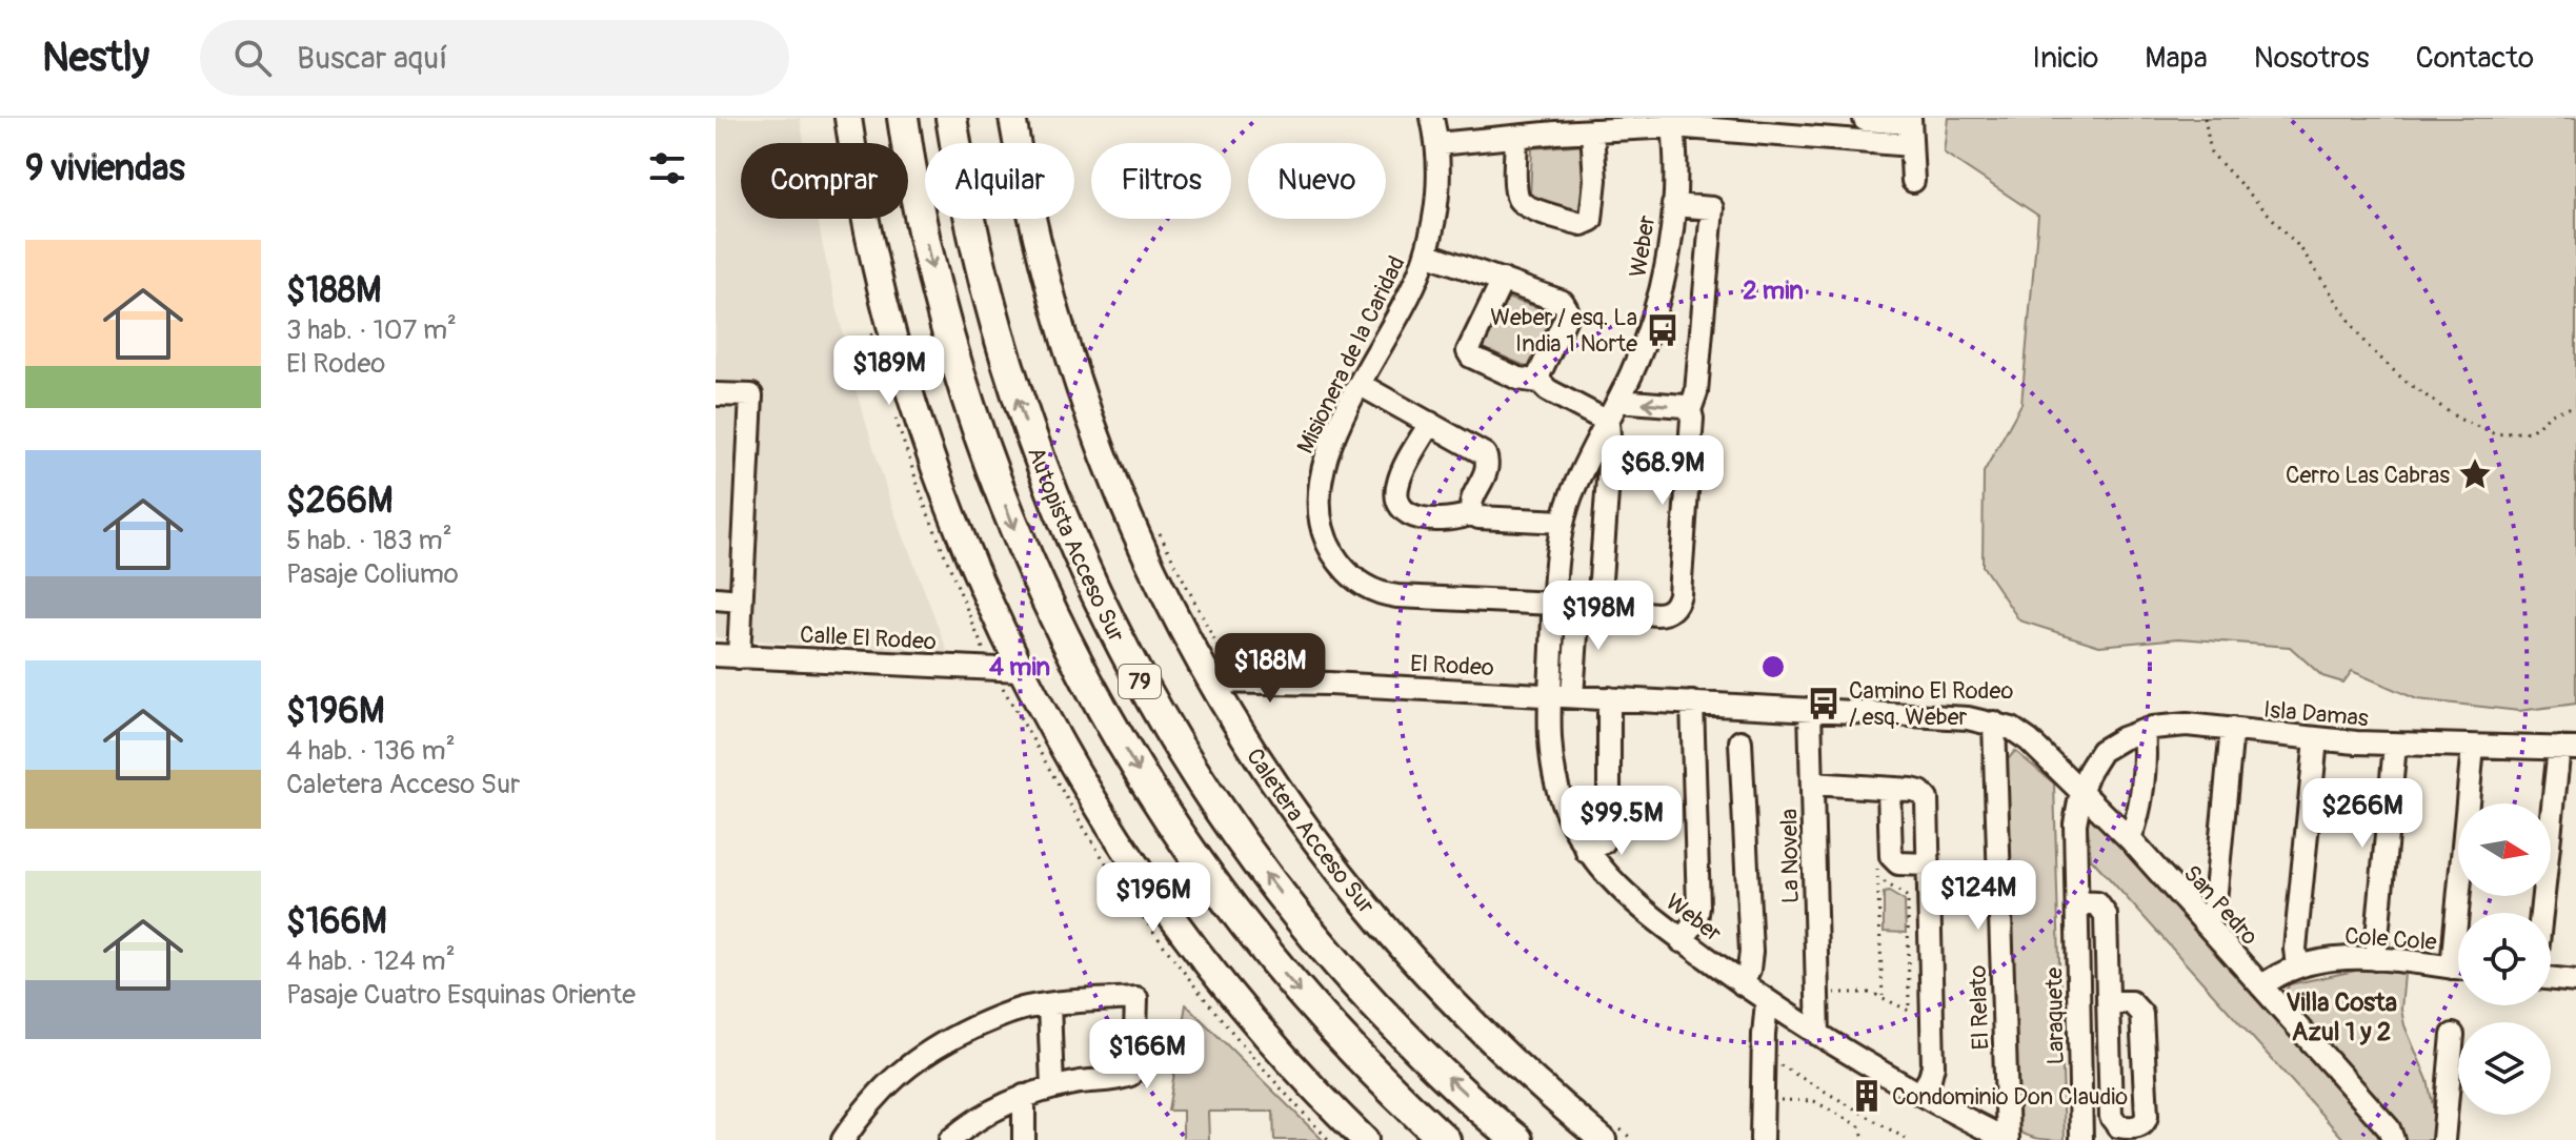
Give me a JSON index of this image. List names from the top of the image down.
{
  "streets": {
    "highway": ["Autopista Acceso Sur", "79"],
    "main road": ["Caletera Acceso Sur"],
    "street": [
      "Weber",
      "Misionera de la Caridad",
      "Calle El Rodeo",
      "El Rodeo",
      "Isla Damas",
      "La Novela",
      "San Pedro",
      "Cole Cole",
      "El Relato",
      "Laraquete"
    ]
  },
  "crossings": [
    ["Weber", "Misionera de la Caridad"],
    ["Weber", "El Rodeo"],
    ["Weber", "La Novela"],
    ["Weber", "El Relato"],
    ["El Rodeo", "Caletera Acceso Sur"],
    ["El Rodeo", "La Novela"],
    ["El Rodeo", "San Pedro"],
    ["El Rodeo", "El Relato"],
    ["Isla Damas", "San Pedro"],
    ["Isla Damas", "Laraquete"],
    ["San Pedro", "Cole Cole"],
    ["San Pedro", "El Relato"],
    ["San Pedro", "Laraquete"]
  ],
  "districts": ["Villa Costa Azul 1 y 2"],
  "places": {
    "bus stop": ["Weber / esq. La India 1 Norte", "Camino El Rodeo / esq. Weber"],
    "place": ["Cerro Las Cabras"],
    "building": ["Condominio Don Claudio"]
  },
  "north": "right",
  "page": {
    "header": "Nestly",
    "search": "Buscar aquí",
    "nav": [
      "Inicio",
      "Mapa",
      "Nosotros",
      "Contacto"
    ],
    "heading": "9 viviendas",
    "chip": [
      "Comprar",
      "Alquilar",
      "Filtros",
      "Nuevo"
    ],
    "list": [
      {
        "name": "$188M",
        "note": "3 hab. · 107 m² · El Rodeo"
      },
      {
        "name": "$266M",
        "note": "5 hab. · 183 m² · Pasaje Coliumo"
      },
      {
        "name": "$196M",
        "note": "4 hab. · 136 m² · Caletera Acceso Sur"
      },
      {
        "name": "$166M",
        "note": "4 hab. · 124 m² · Pasaje Cuatro Esquinas Oriente"
      }
    ],
    "price": [
      "$189M",
      "$68.9M",
      "$198M",
      "$188M",
      "$266M",
      "$99.5M",
      "$124M",
      "$196M",
      "$166M"
    ]
  },
  "rings": ["2 min", "4 min"]
}
